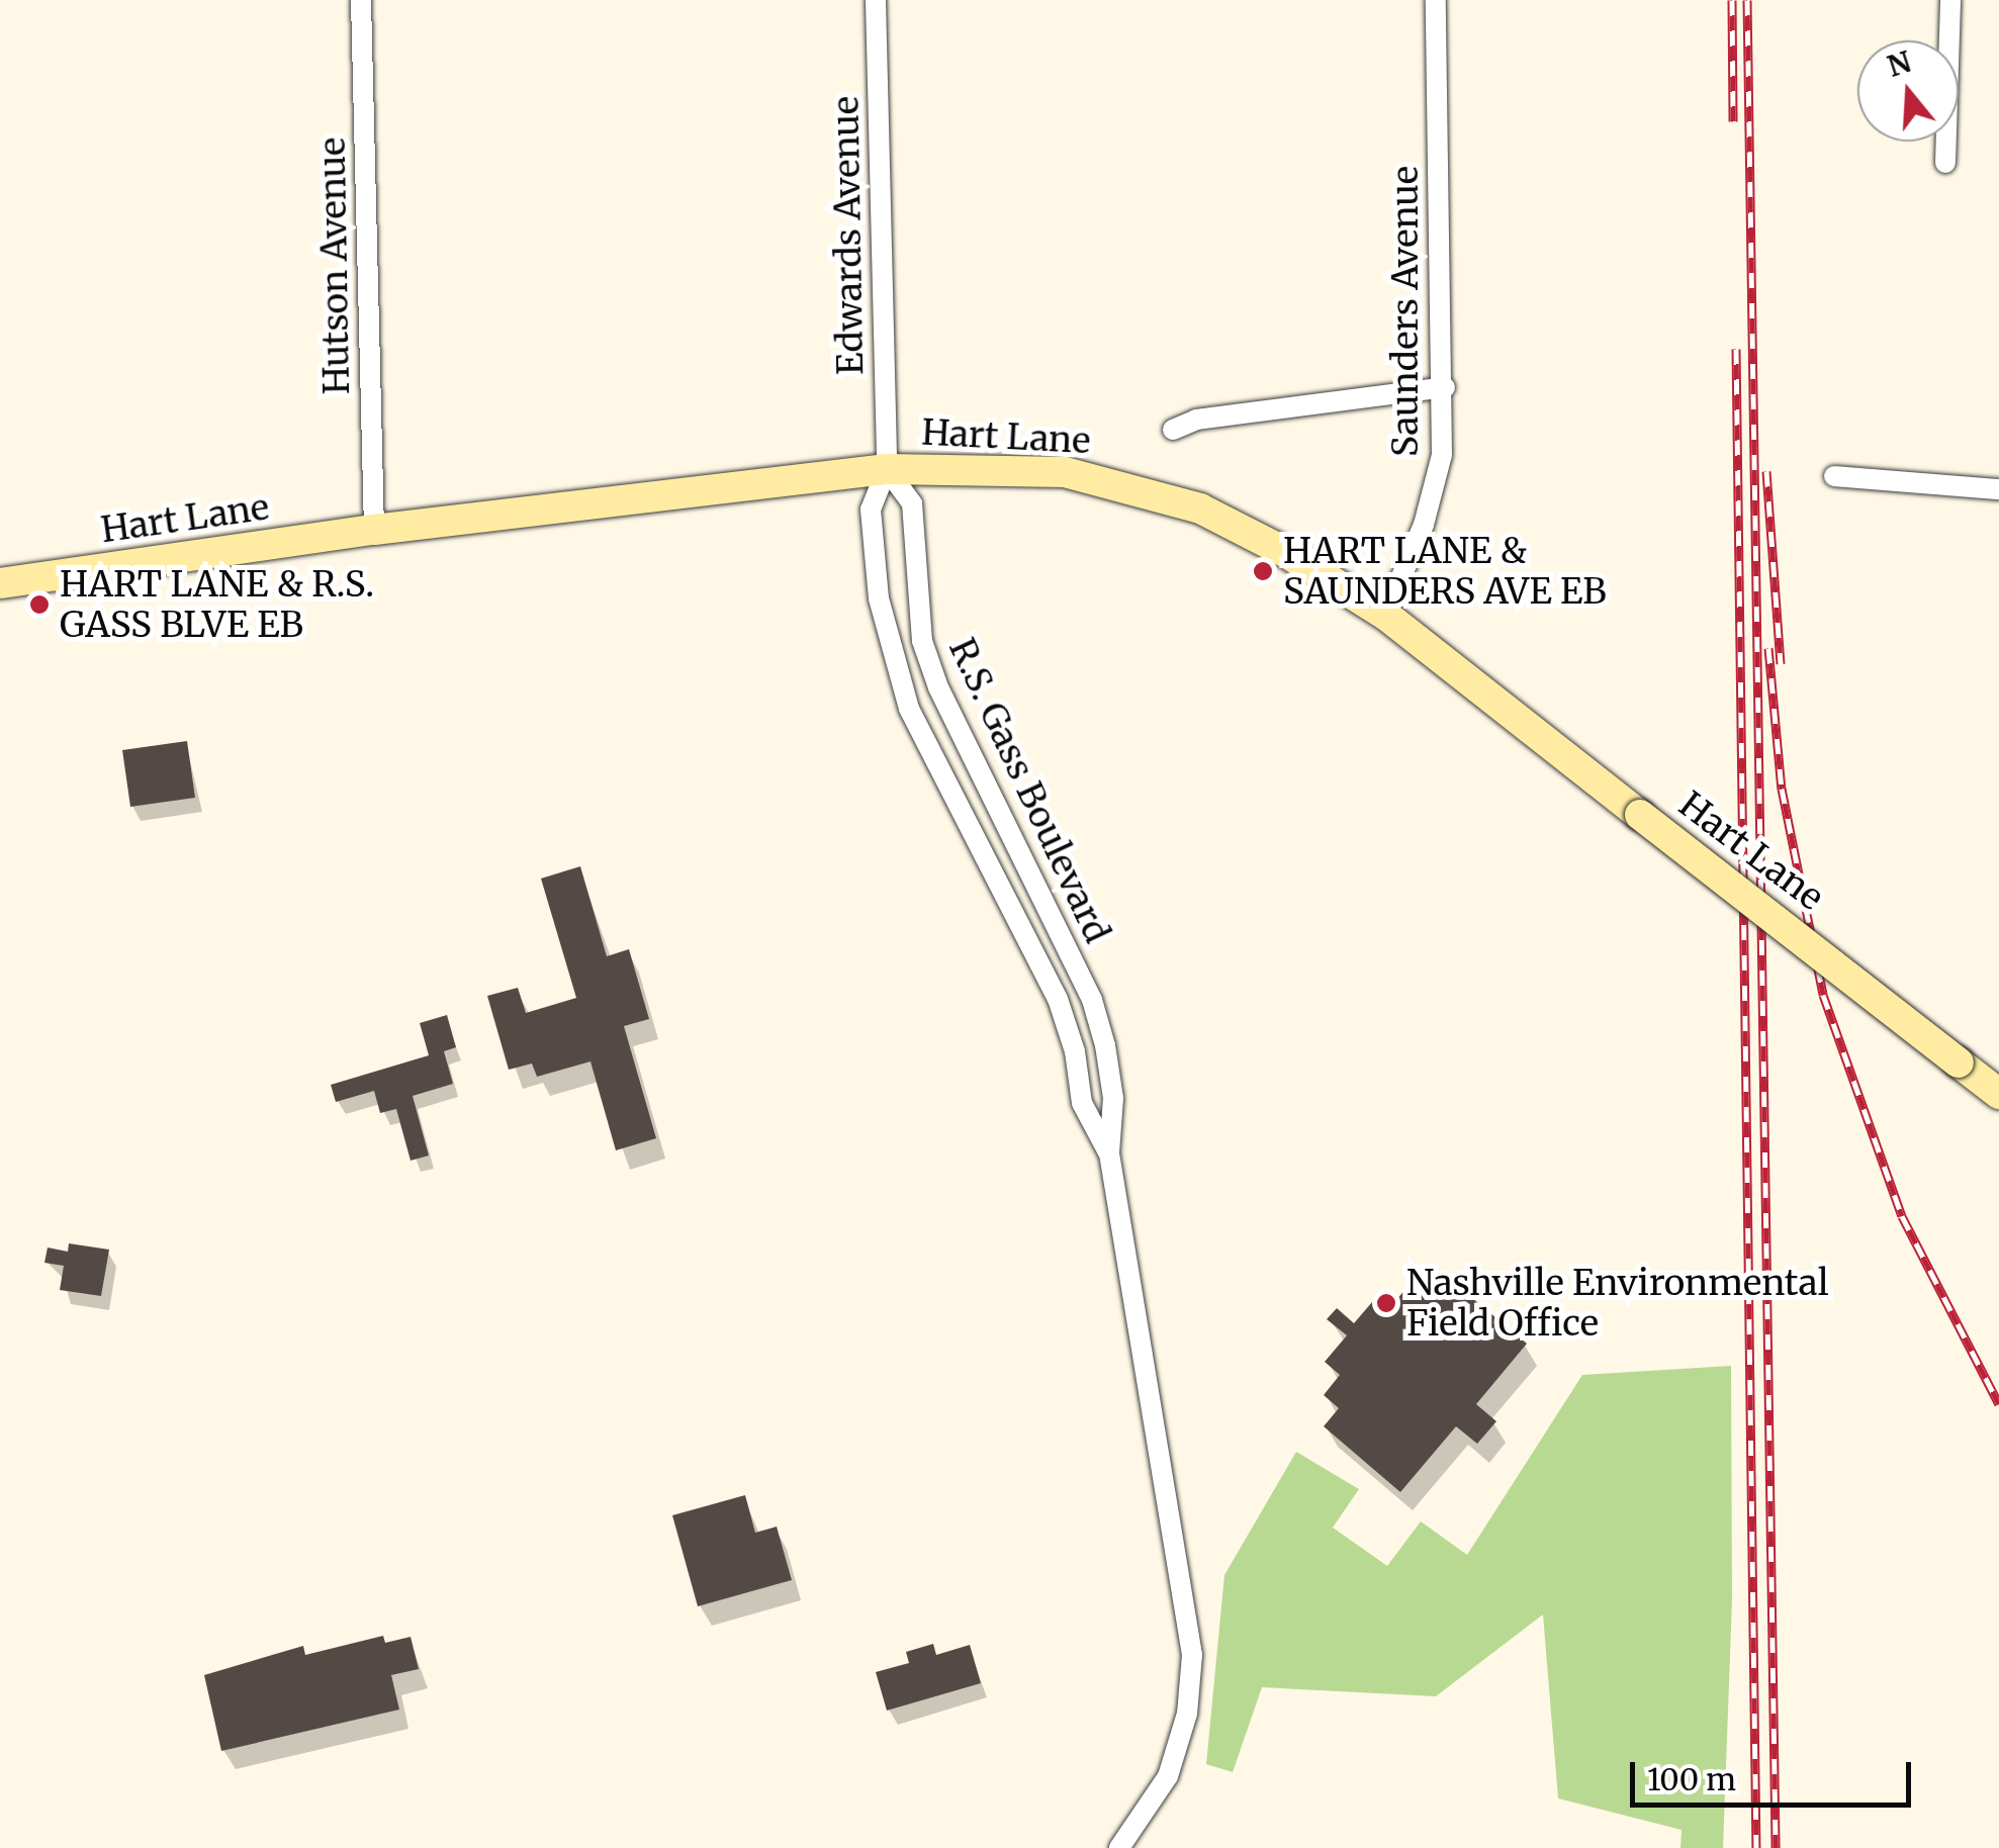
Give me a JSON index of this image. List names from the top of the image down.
{
  "streets": {
    "main road": ["Hart Lane"],
    "street": [
      "Edwards Avenue",
      "Hutson Avenue",
      "Saunders Avenue",
      "R.S. Gass Boulevard"
    ]
  },
  "crossings": [
    ["Edwards Avenue", "Hart Lane"],
    ["Edwards Avenue", "R.S. Gass Boulevard"],
    ["Hutson Avenue", "Hart Lane"],
    ["Saunders Avenue", "Hart Lane"],
    ["Hart Lane", "R.S. Gass Boulevard"]
  ],
  "places": ["HART LANE & SAUNDERS AVE EB", "HART LANE & R.S. GASS BLVE EB", "Nashville Environmental Field Office"],
  "scale_bar": "100 m",
  "north": "top"
}
